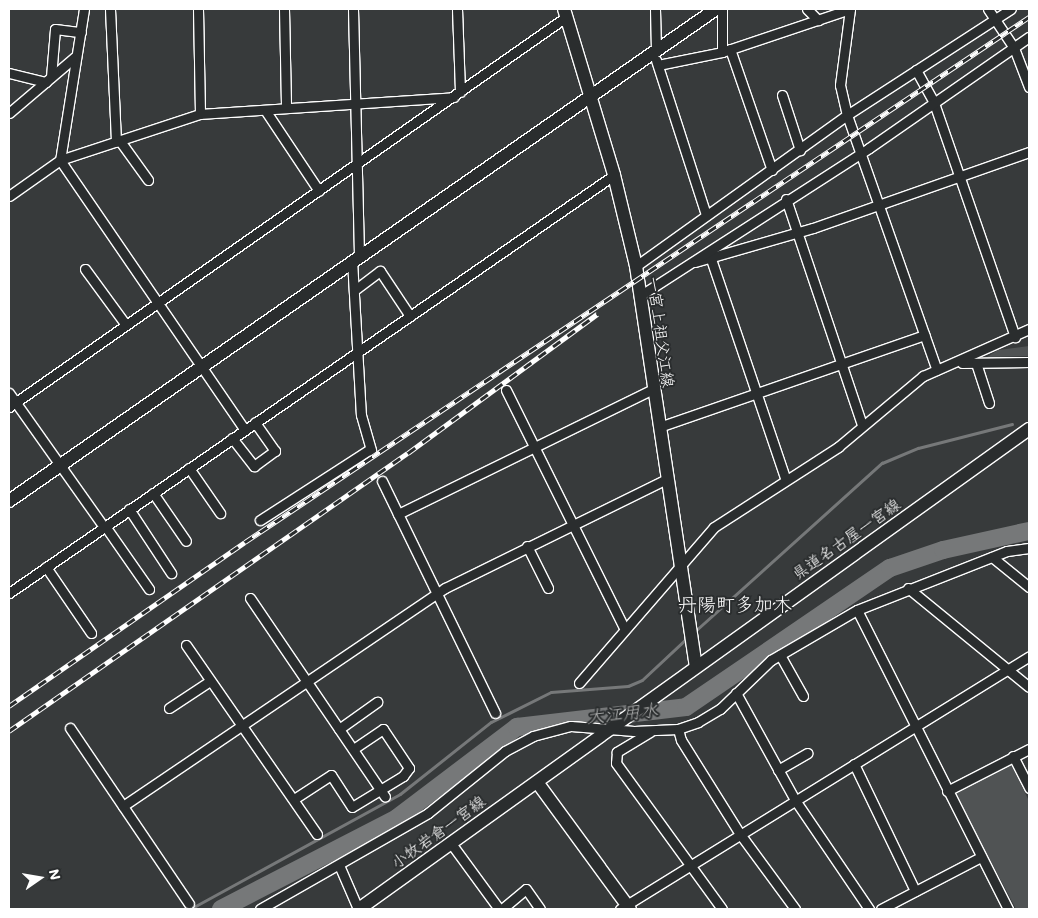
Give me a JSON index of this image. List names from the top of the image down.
{
  "streets": {
    "main road": ["一宮上祖父江線", "県道名古屋一宮線", "小牧岩倉一宮線"]
  },
  "crossings": [
    ["一宮上祖父江線", "県道名古屋一宮線"],
    ["県道名古屋一宮線", "小牧岩倉一宮線"]
  ],
  "districts": ["丹陽町多加木"],
  "water": ["大江用水"],
  "north": "right"
}
